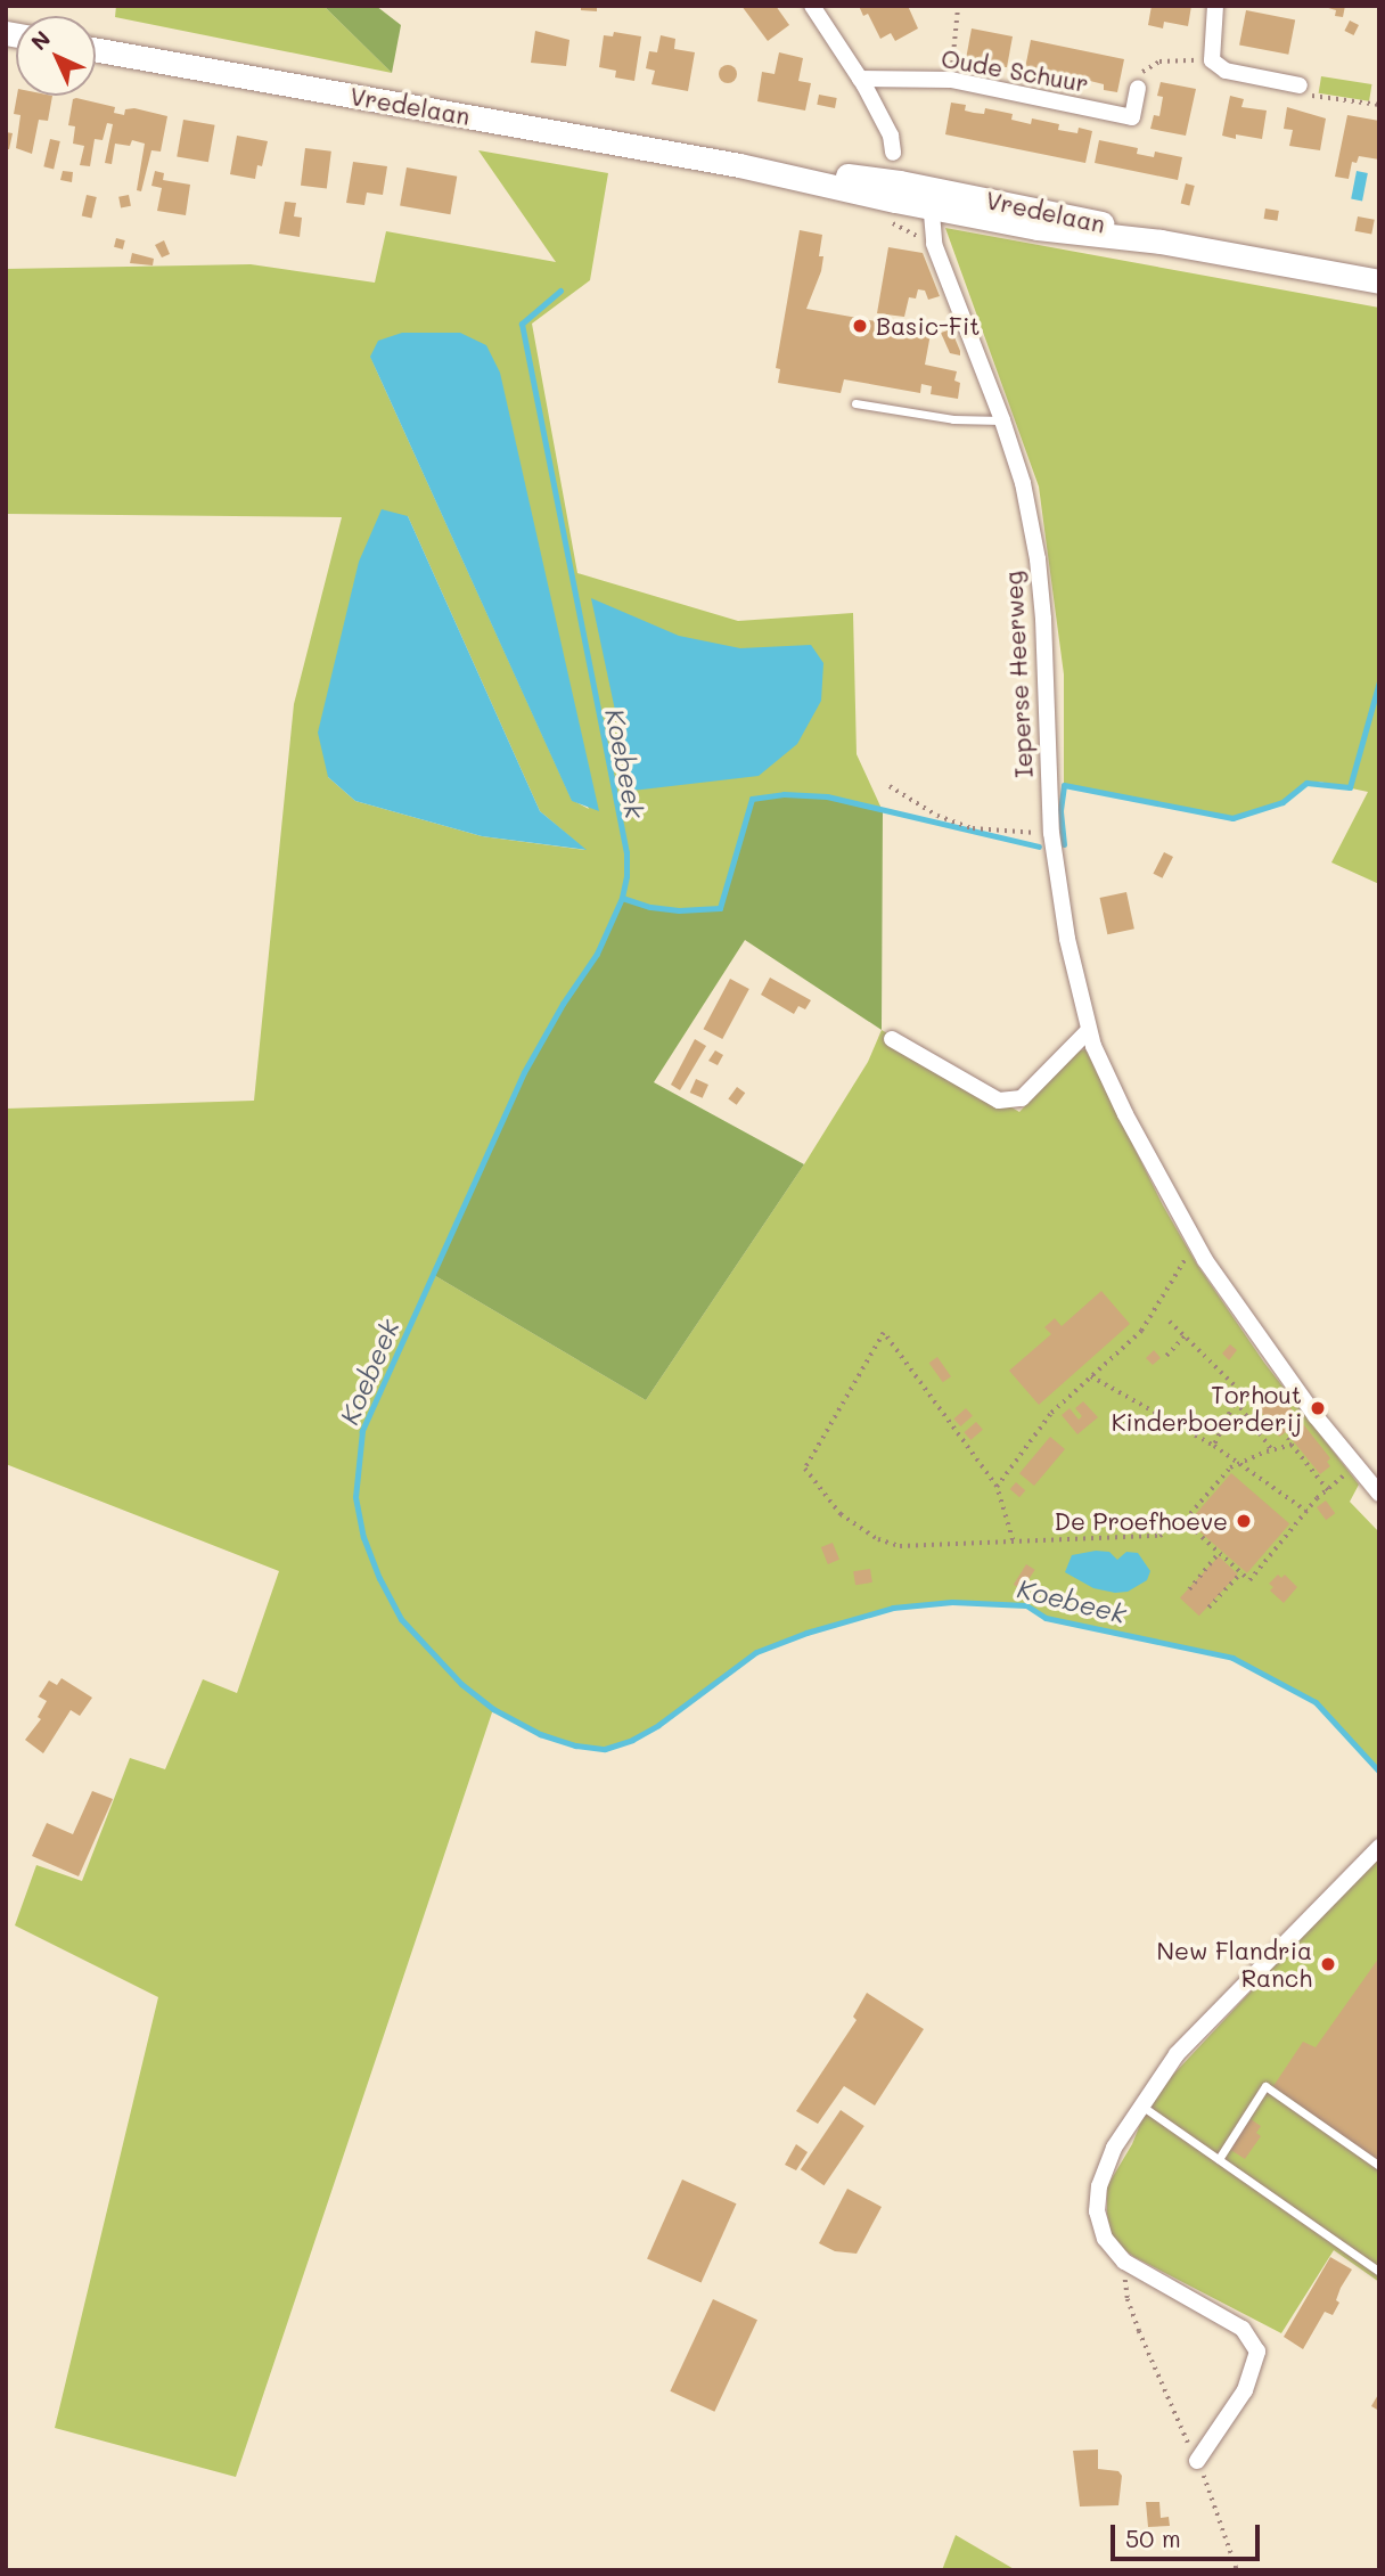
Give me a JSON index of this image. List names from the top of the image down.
{
  "streets": {
    "main road": ["Vredelaan"],
    "street": ["Oude Schuur", "Ieperse Heerweg"]
  },
  "crossings": [
    ["Vredelaan", "Ieperse Heerweg"]
  ],
  "water": ["Koebeek"],
  "places": [
    "Basic-Fit",
    "Torhout Kinderboerderij",
    "De Proefhoeve",
    "New Flandria Ranch"
  ],
  "scale_bar": "50 m",
  "north": "top left"
}
